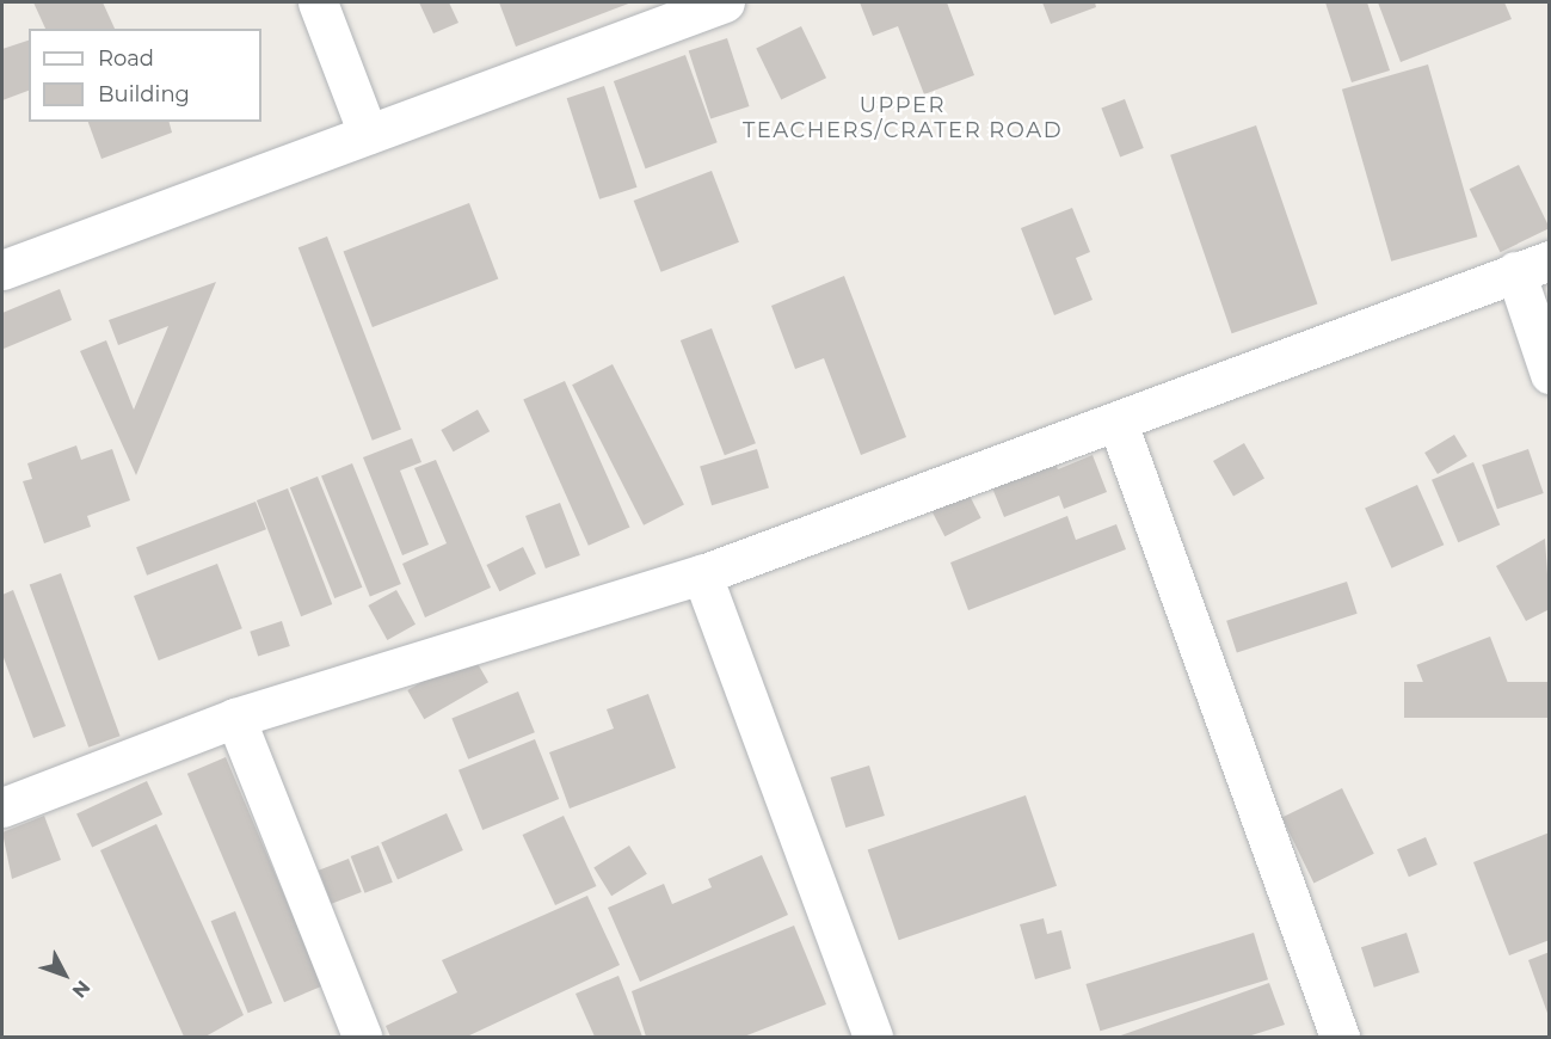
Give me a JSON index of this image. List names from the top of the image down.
{
  "districts": ["UPPER TEACHERS/CRATER ROAD"],
  "legend": ["Road", "Building"],
  "north": "bottom right"
}
